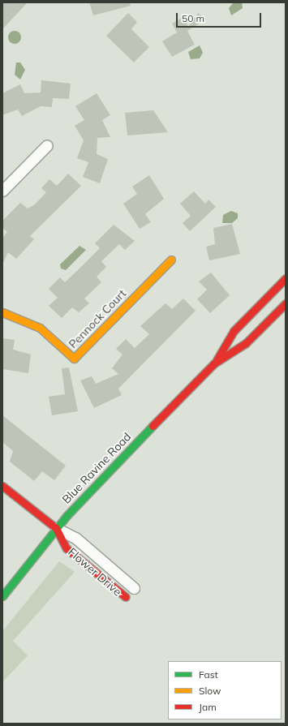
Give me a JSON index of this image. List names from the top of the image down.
{
  "streets": {
    "main road": ["Pennock Court", "Blue Ravine Road", "Flower Drive"]
  },
  "crossings": [
    ["Blue Ravine Road", "Flower Drive"]
  ],
  "legend": ["Fast", "Slow", "Jam"],
  "scale_bar": "50 m"
}
